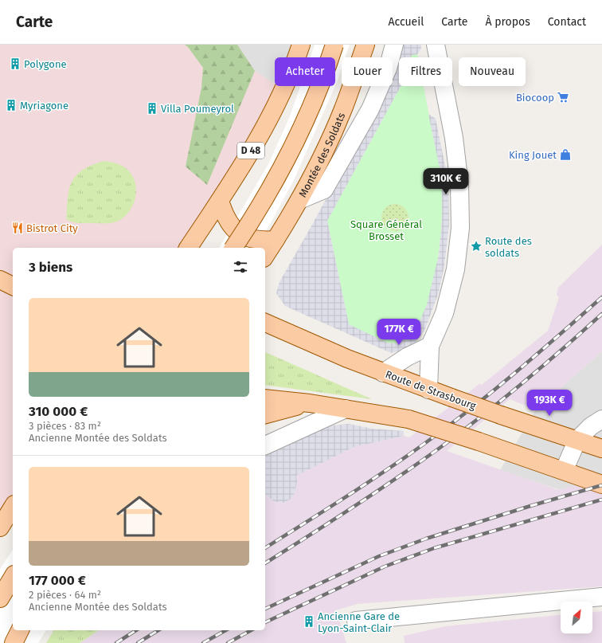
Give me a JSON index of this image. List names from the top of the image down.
{
  "streets": {
    "main road": ["D 48", "Montée des Soldats", "Route de Strasbourg"]
  },
  "parks": ["Square Général Brosset"],
  "places": {
    "building": [
      "Polygone",
      "Myriagone",
      "Villa Poumeyrol",
      "Ancienne Gare de Lyon-Saint-Clair"
    ],
    "supermarket": ["Biocoop"],
    "shop": ["King Jouet"],
    "restaurant": ["Bistrot City"],
    "place": ["Route des soldats"]
  },
  "north": "top right",
  "page": {
    "header": "Carte",
    "nav": [
      "Accueil",
      "Carte",
      "À propos",
      "Contact"
    ],
    "chip": [
      "Acheter",
      "Louer",
      "Filtres",
      "Nouveau"
    ],
    "price": ["310K €", "177K €", "193K €"],
    "heading": "3 biens",
    "list": [
      {
        "name": "310 000 €",
        "note": "3 pièces · 83 m² · Ancienne Montée des Soldats"
      },
      {
        "name": "177 000 €",
        "note": "2 pièces · 64 m² · Ancienne Montée des Soldats"
      }
    ]
  }
}
